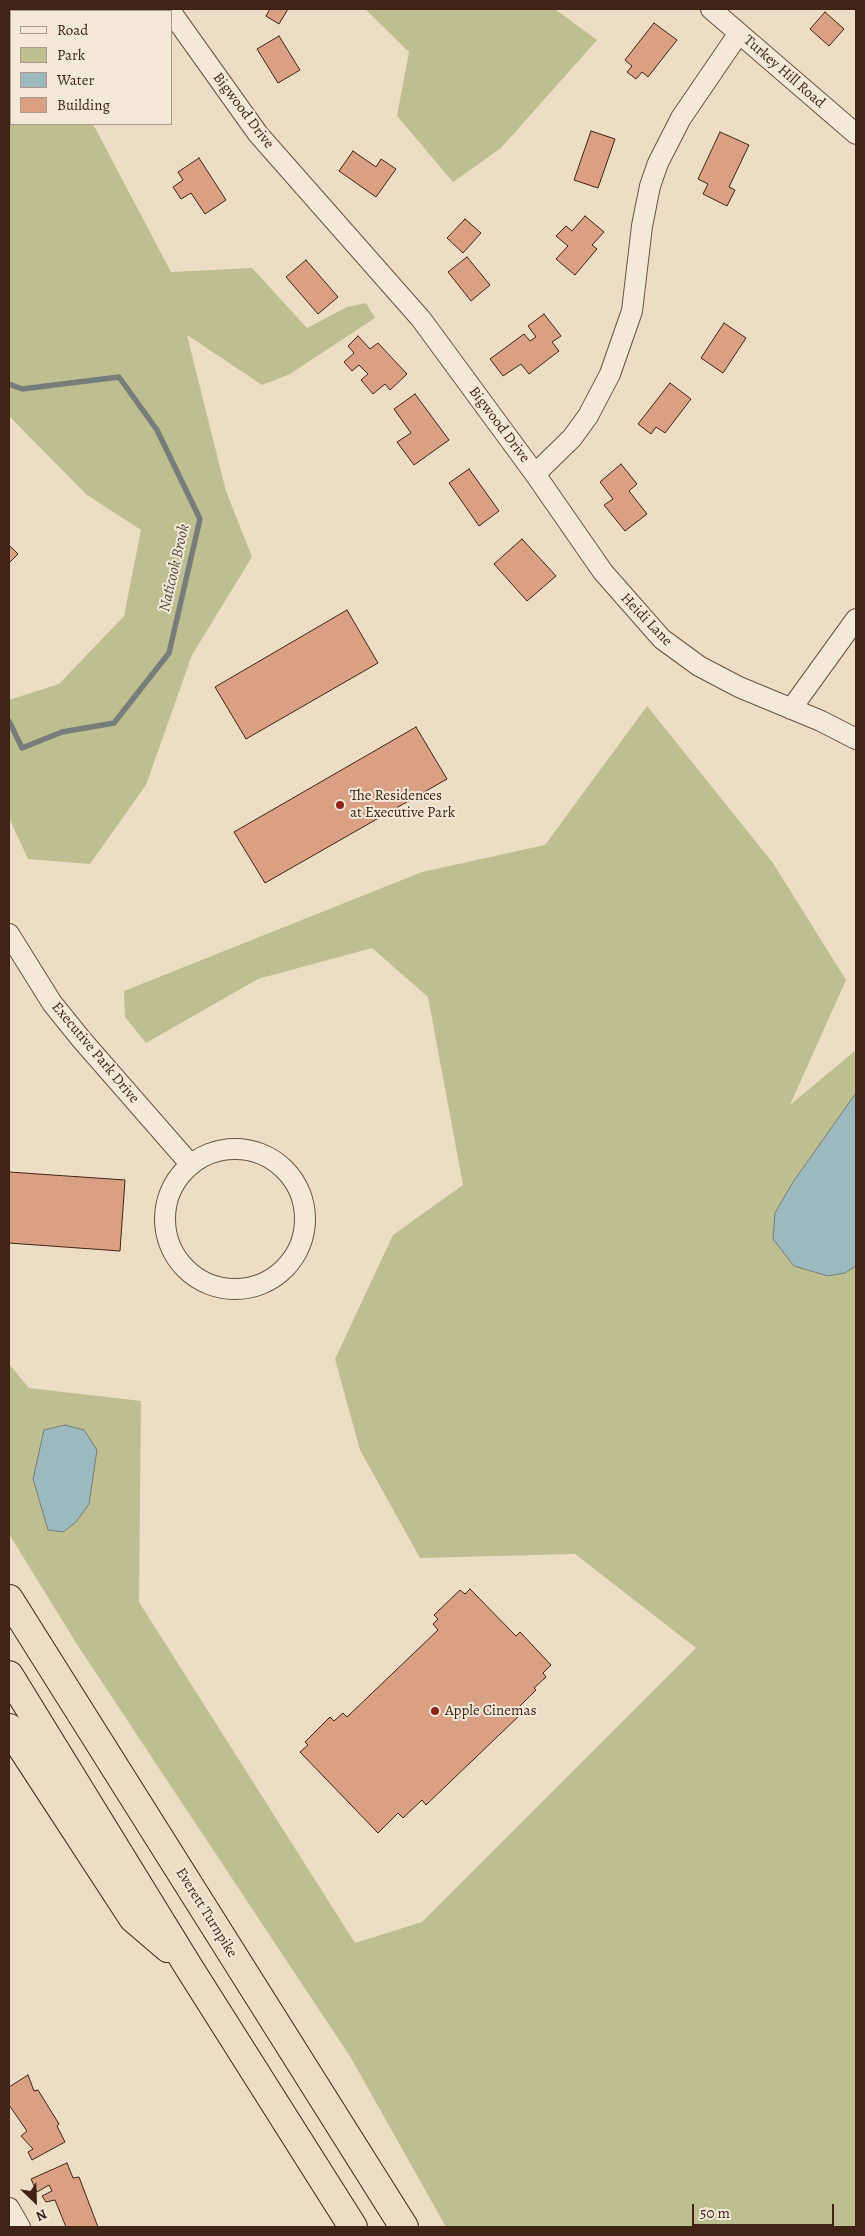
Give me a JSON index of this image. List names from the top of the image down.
{
  "streets": {
    "highway": ["Everett Turnpike"],
    "street": [
      "Turkey Hill Road",
      "Bigwood Drive",
      "Heidi Lane",
      "Executive Park Drive"
    ]
  },
  "crossings": [
    ["Turkey Hill Road", "Bigwood Drive"],
    ["Bigwood Drive", "Heidi Lane"]
  ],
  "water": ["Naticook Brook"],
  "places": ["The Residences at Executive Park", "Apple Cinemas"],
  "legend": [
    "Road",
    "Park",
    "Water",
    "Building"
  ],
  "scale_bar": "50 m",
  "north": "bottom right"
}
